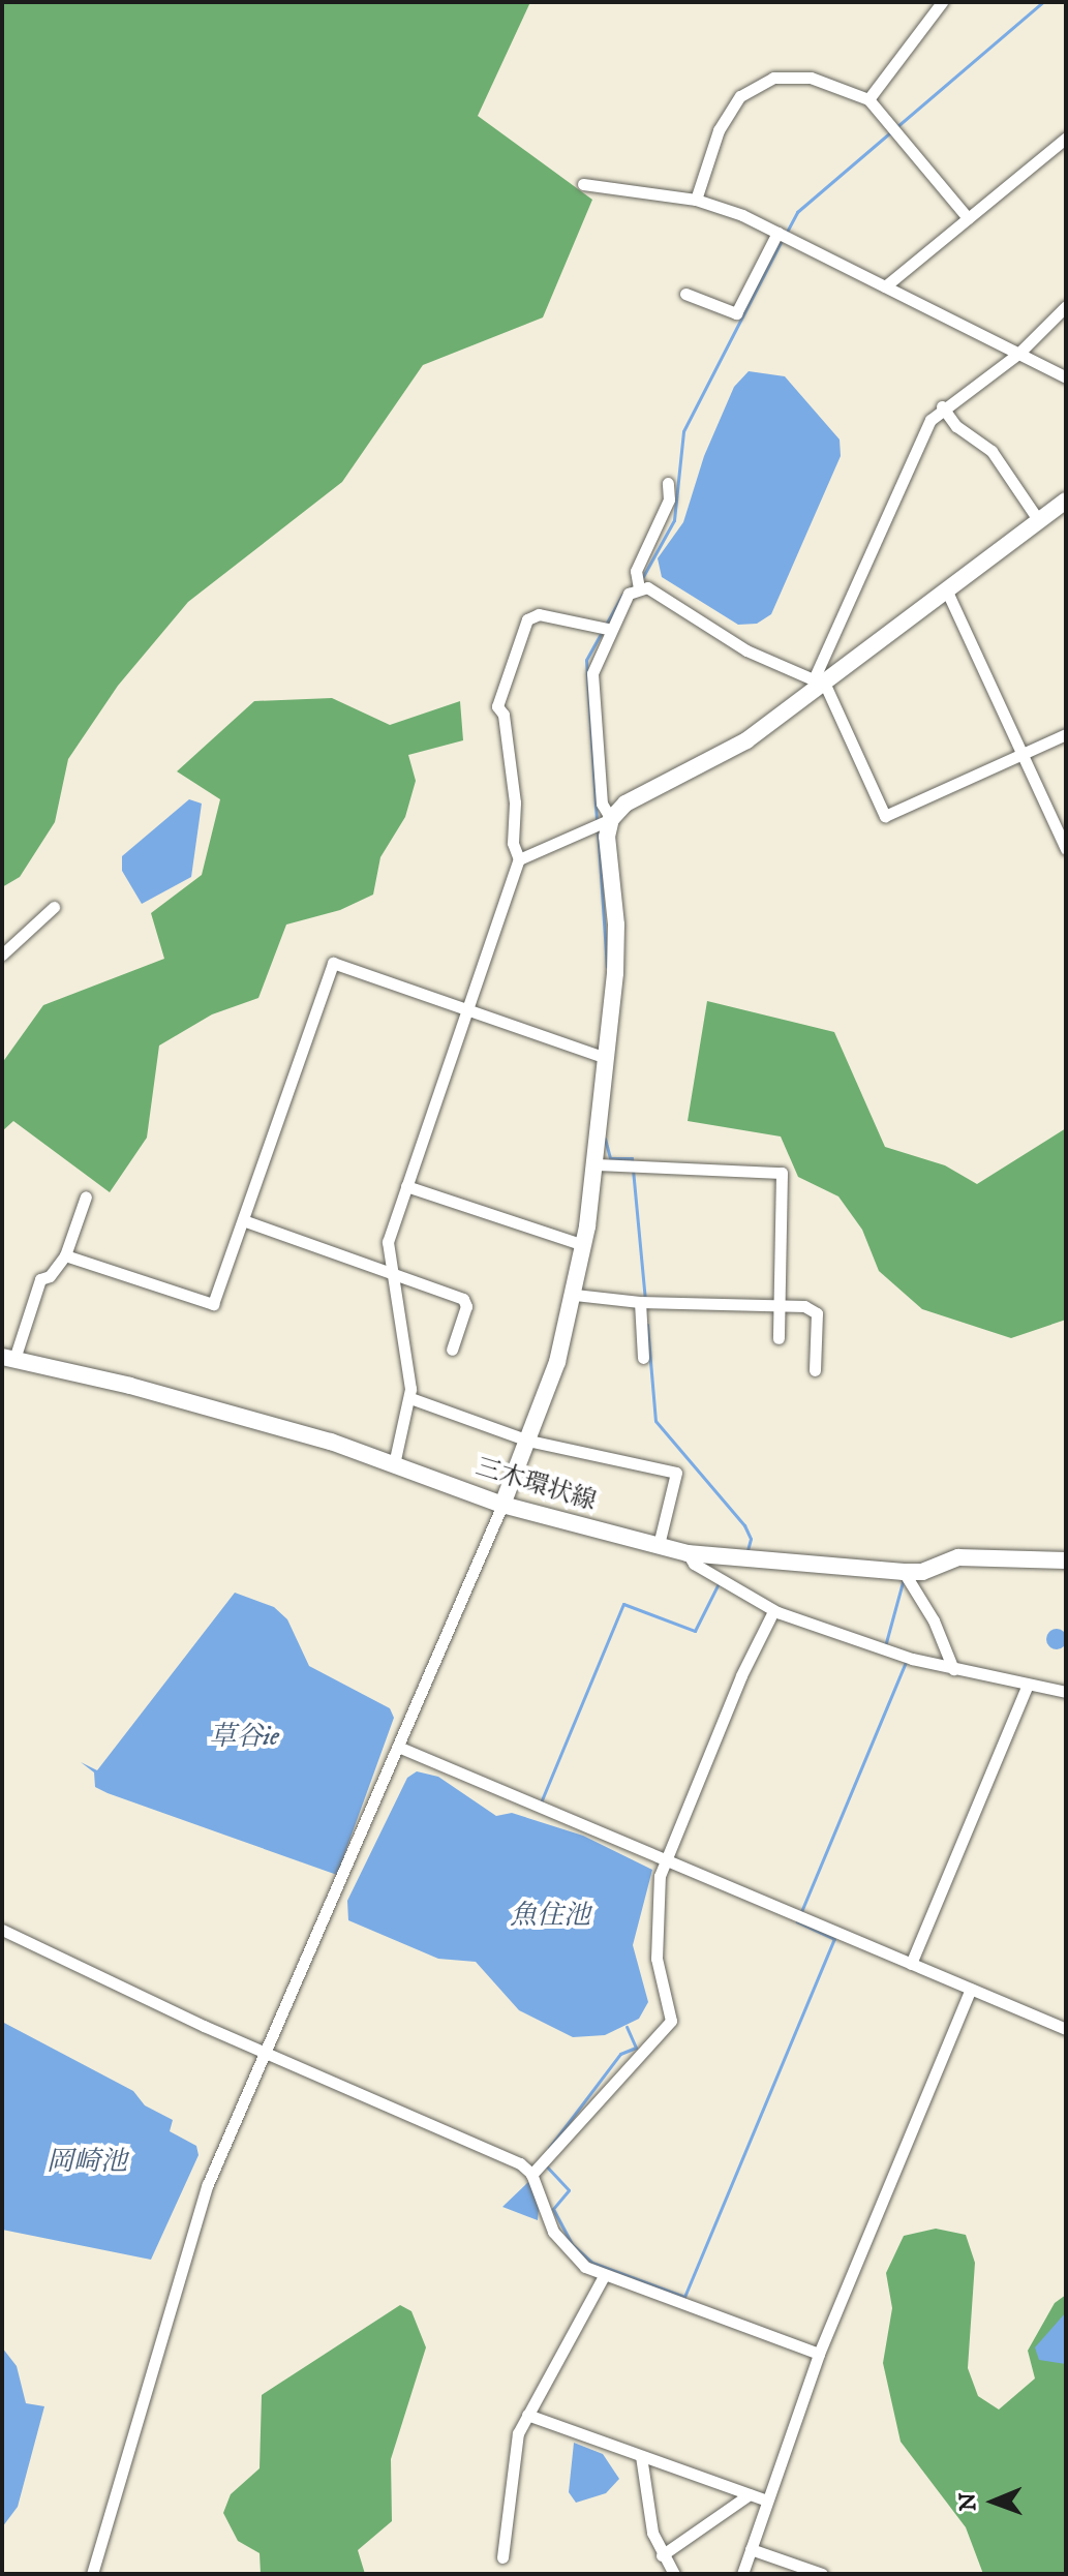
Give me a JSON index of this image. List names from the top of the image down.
{
  "streets": {
    "street": ["三木環状線"]
  },
  "water": ["草谷ie", "魚住池", "岡崎池"],
  "north": "left"
}
